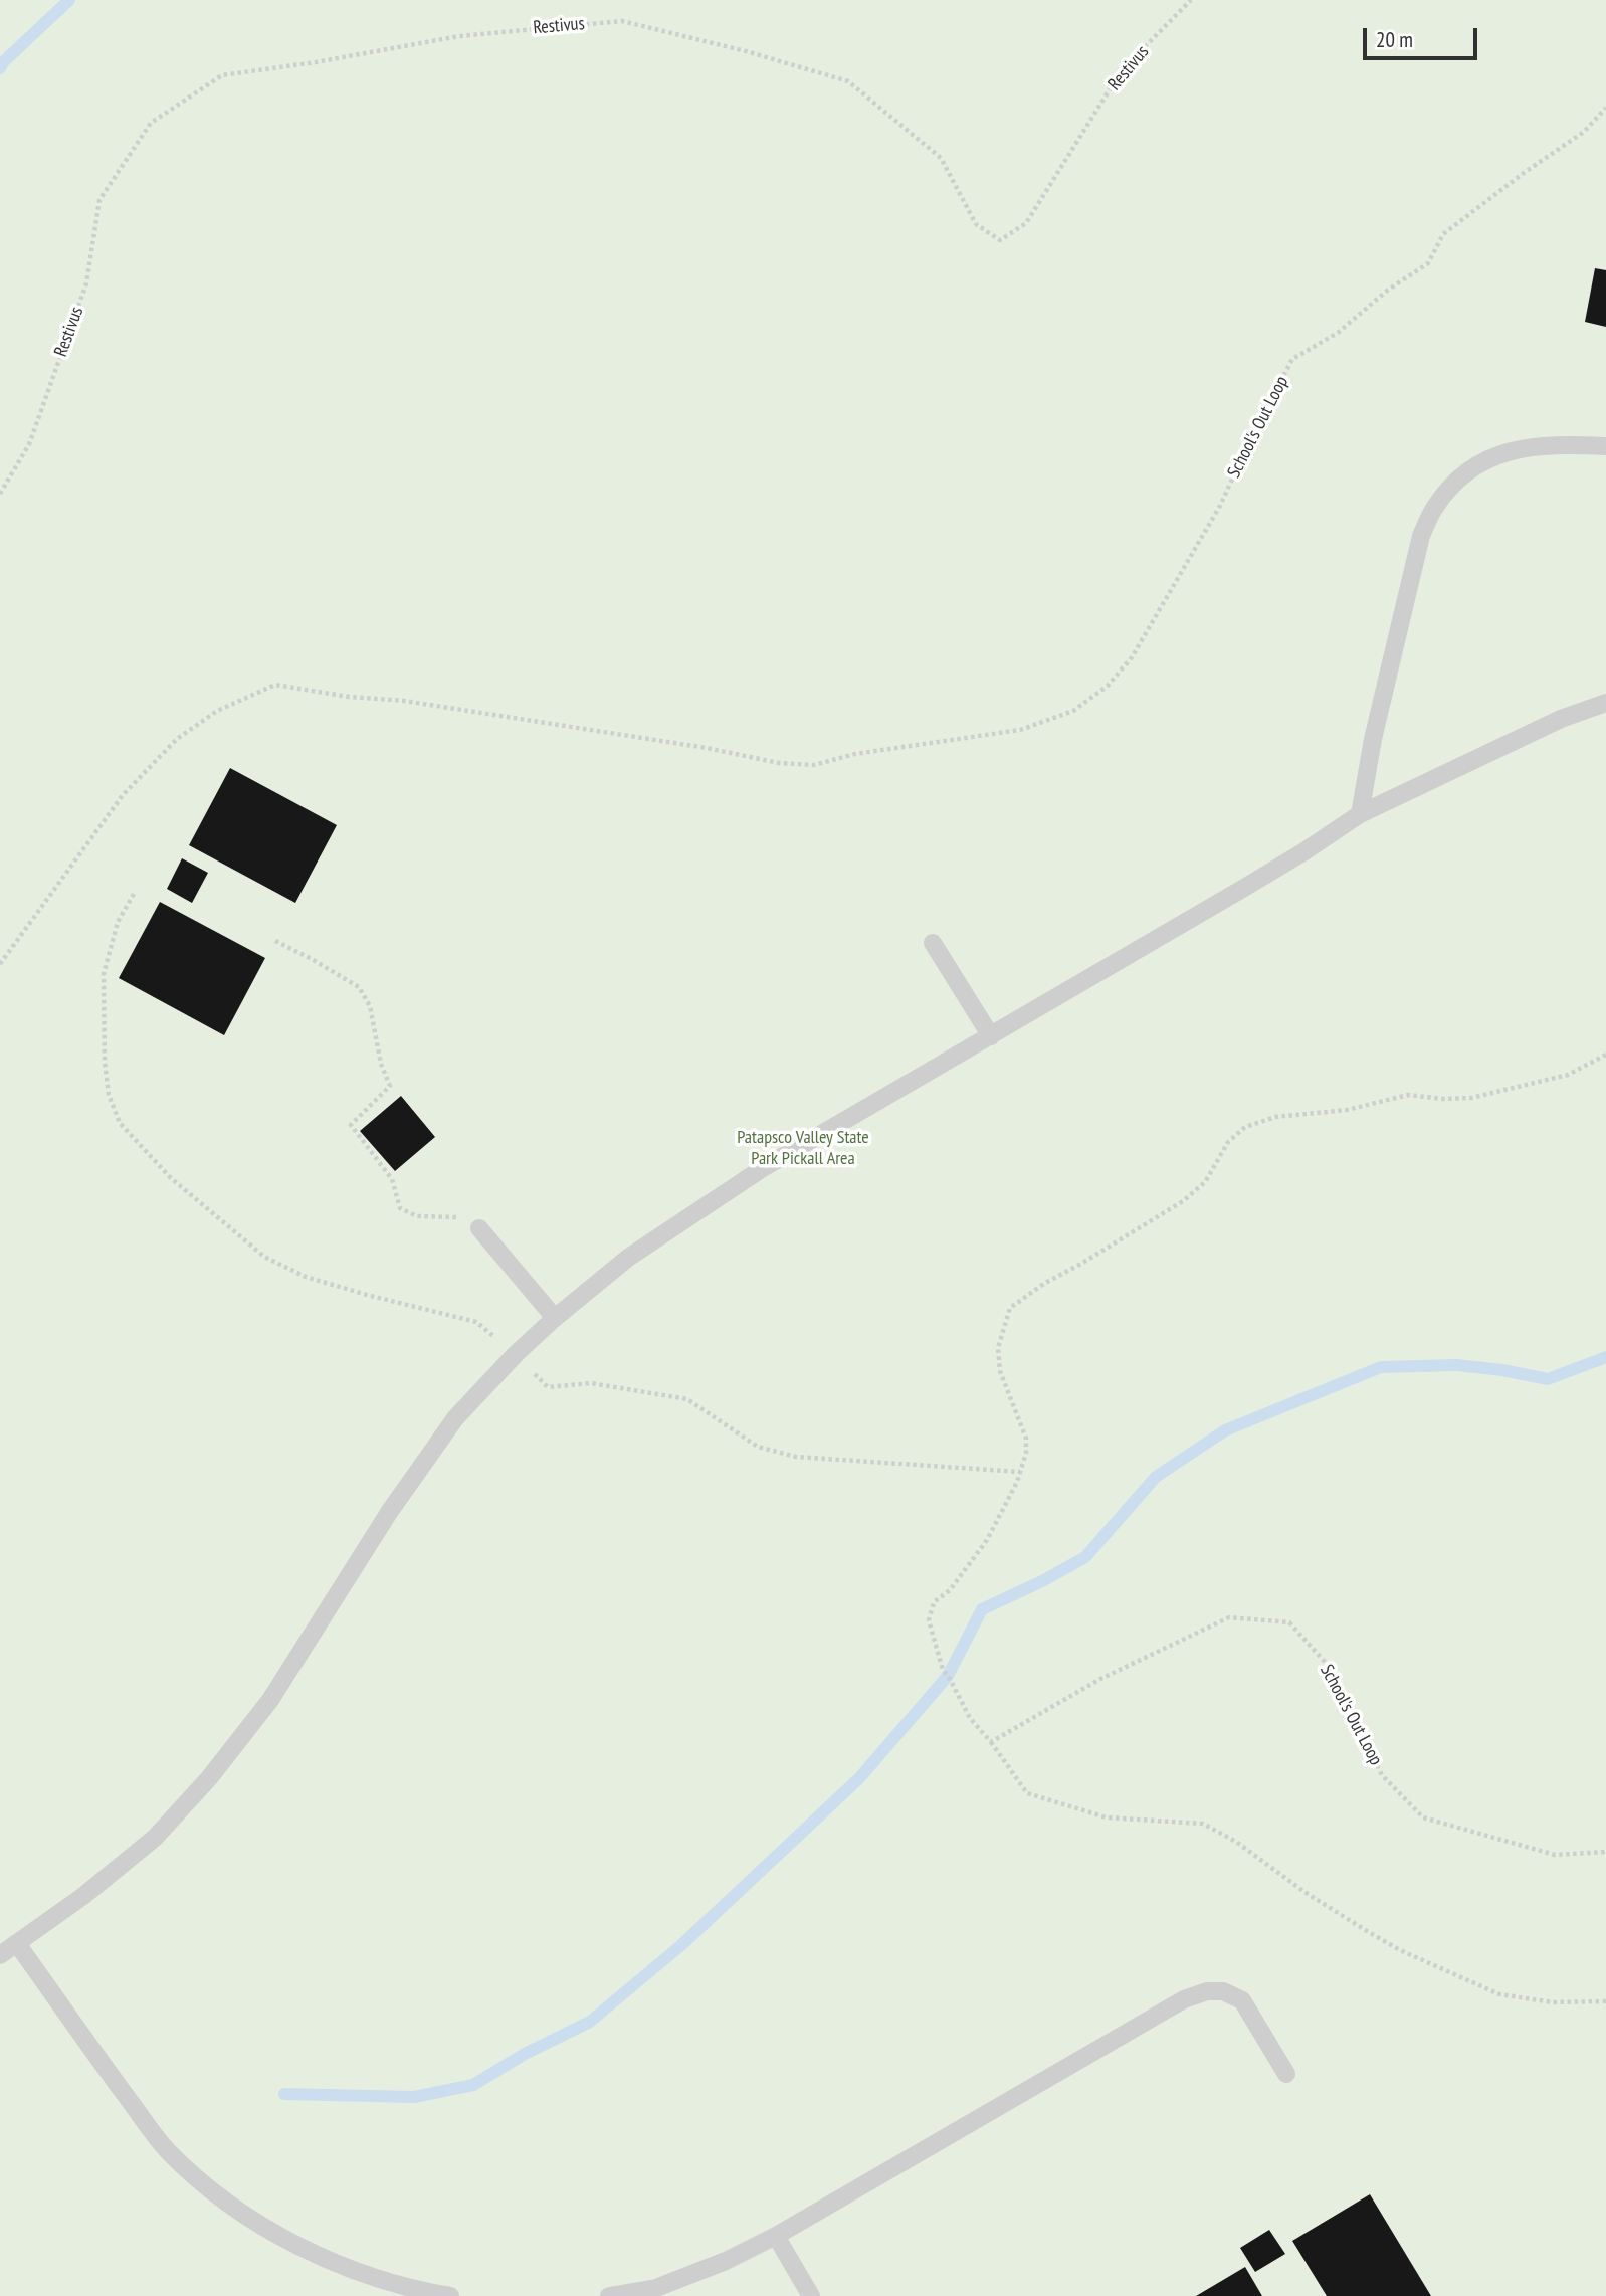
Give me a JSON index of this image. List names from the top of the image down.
{
  "streets": {
    "path": ["Restivus", "School's Out Loop"]
  },
  "parks": ["Patapsco Valley State Park Pickall Area"],
  "scale_bar": "20 m"
}
